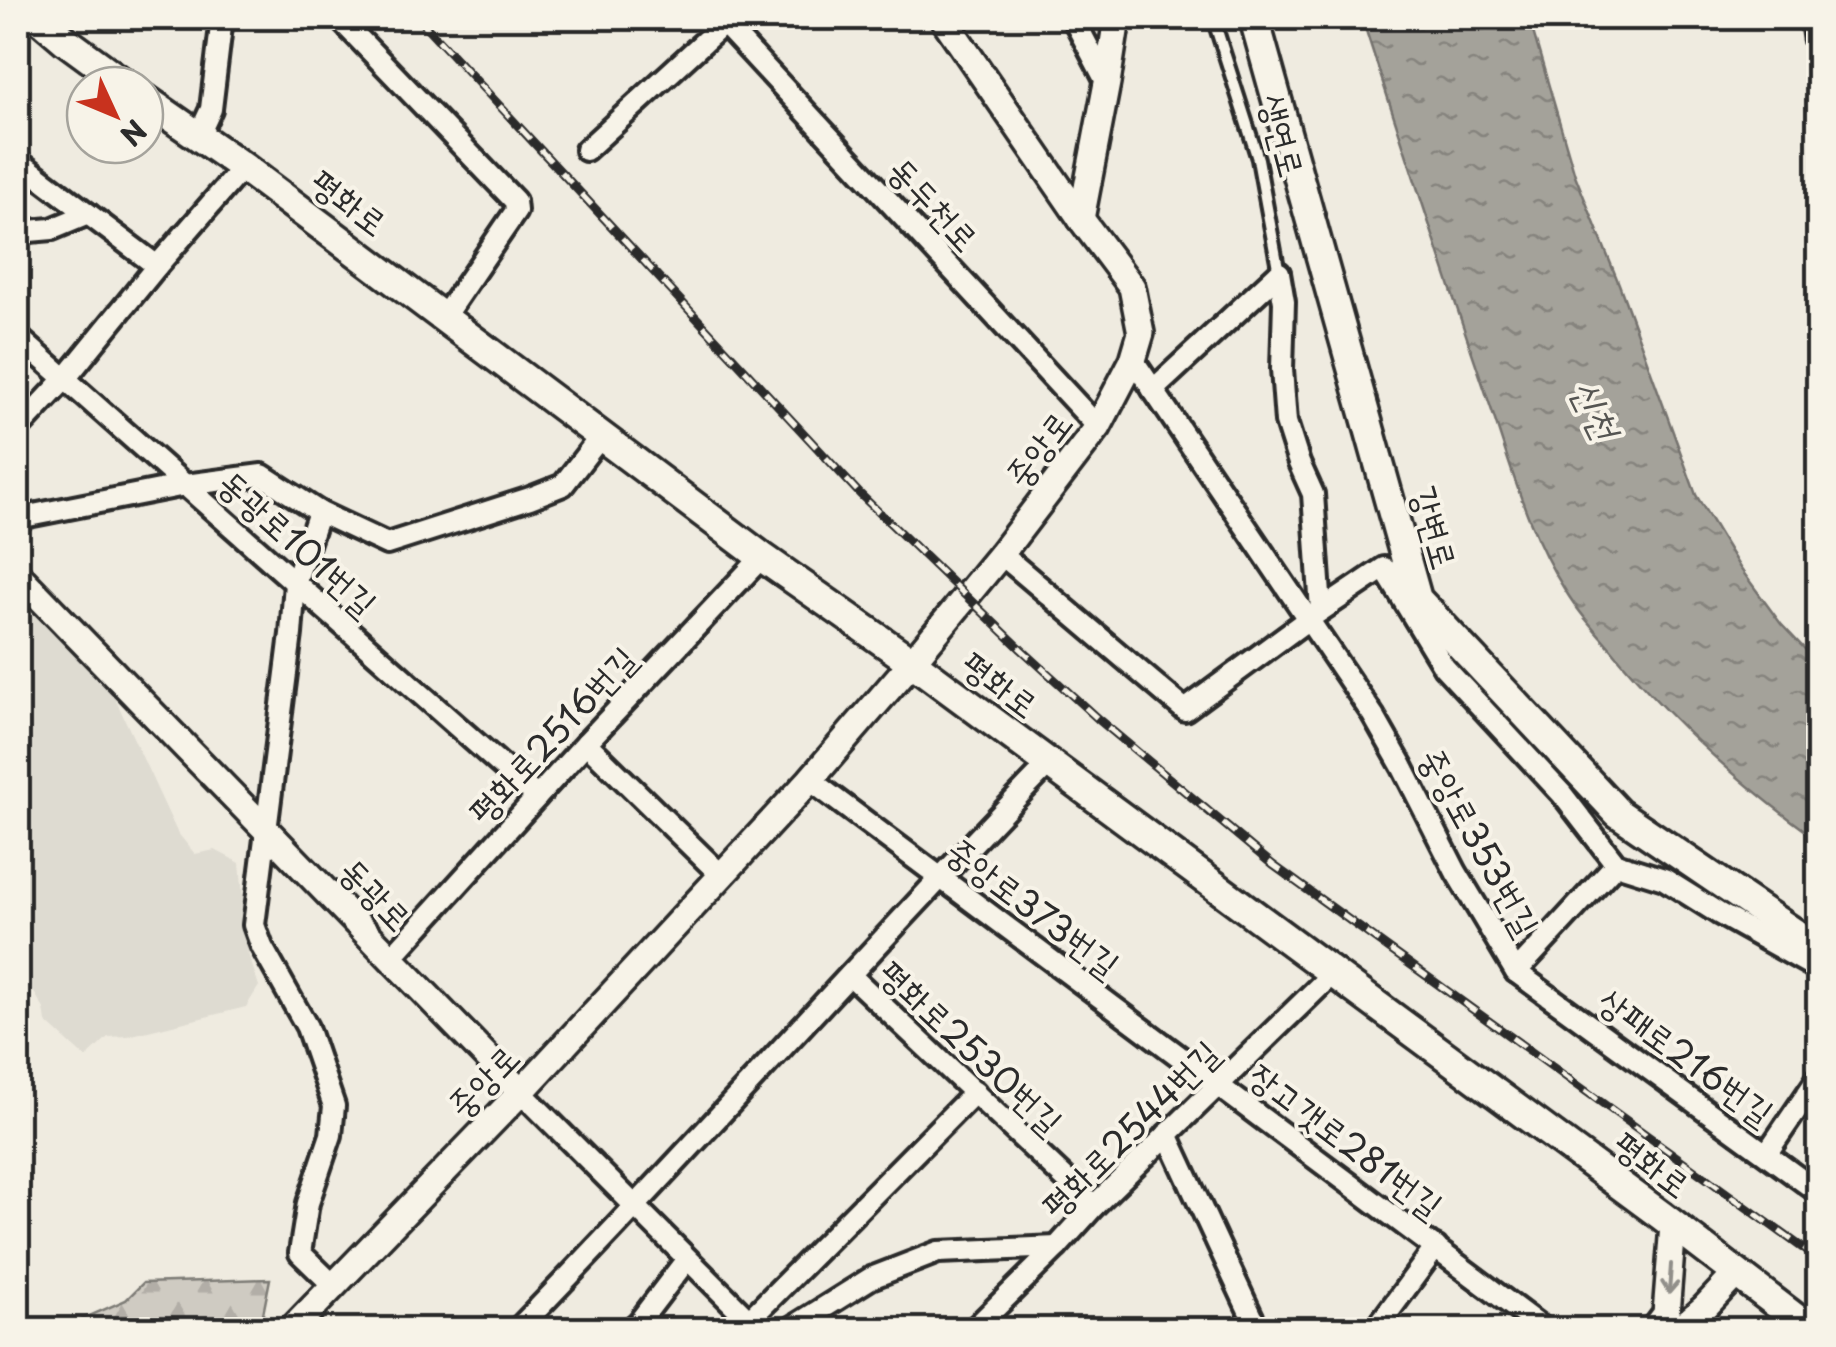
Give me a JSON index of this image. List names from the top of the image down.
{
  "streets": {
    "main road": ["평화로", "강변로"],
    "street": [
      "동두천로",
      "중앙로",
      "동광로101번길",
      "평화로2516번길",
      "중앙로353번길",
      "동광로",
      "중앙로373번길",
      "평화로2530번길",
      "상패로216번길",
      "평화로2544번길",
      "장고갯로281번길"
    ],
    "lane": ["생연로"]
  },
  "crossings": [
    ["평화로", "중앙로"],
    ["평화로", "평화로2516번길"],
    ["평화로", "평화로2530번길"],
    ["평화로", "평화로2544번길"],
    ["동두천로", "중앙로"],
    ["중앙로", "중앙로353번길"],
    ["중앙로", "동광로"],
    ["중앙로", "중앙로373번길"],
    ["동광로101번길", "평화로2516번길"],
    ["평화로2516번길", "동광로"],
    ["중앙로353번길", "상패로216번길"],
    ["동광로", "평화로2530번길"],
    ["중앙로373번길", "평화로2530번길"],
    ["중앙로373번길", "평화로2544번길"],
    ["중앙로373번길", "장고갯로281번길"],
    ["평화로2530번길", "평화로2544번길"],
    ["평화로2544번길", "장고갯로281번길"]
  ],
  "water": ["신천"],
  "north": "bottom right"
}
